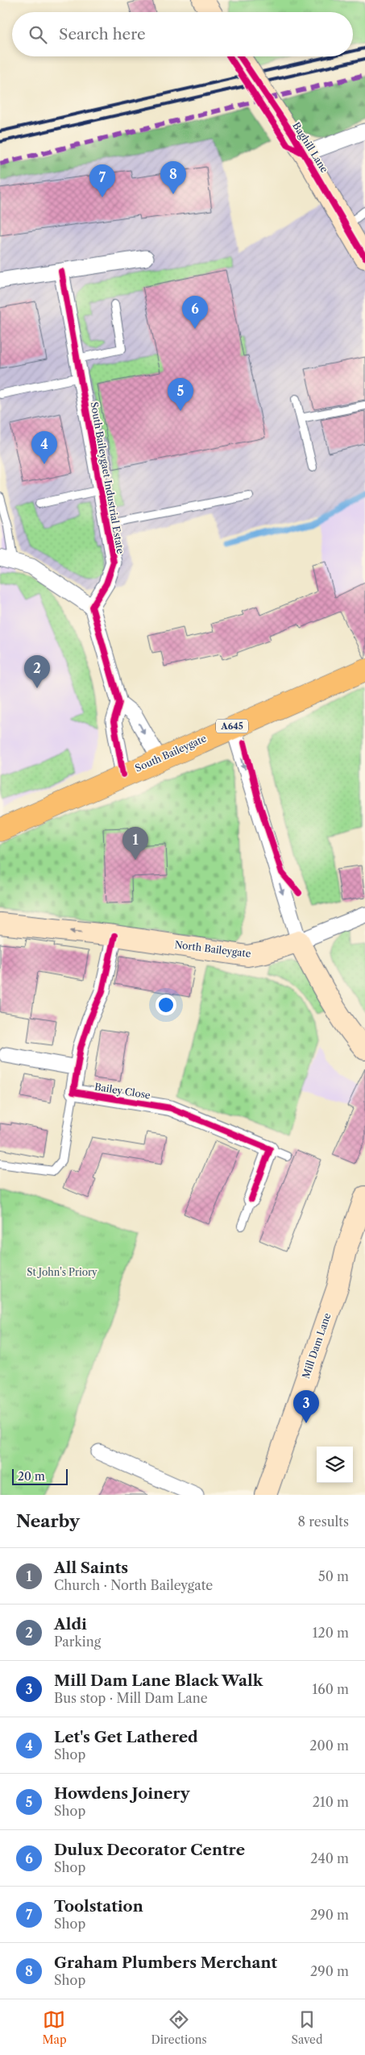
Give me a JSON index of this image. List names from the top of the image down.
{
  "streets": {
    "highway": ["A645", "South Baileygate"],
    "street": [
      "Baghill Lane",
      "South Baileygaet Industrial Estate",
      "North Baileygate",
      "Bailey Close",
      "Mill Dam Lane"
    ]
  },
  "parks": ["St John's Priory"],
  "scale_bar": "20 m",
  "page": {
    "search": "Search here",
    "pins": [
      "8",
      "7",
      "6",
      "5",
      "4",
      "2",
      "1",
      "3"
    ],
    "scale": "20 m",
    "heading": ["Nearby", "8 results"],
    "list": [
      {
        "mark": "1",
        "name": "All Saints",
        "note": "Church · North Baileygate",
        "value": "50 m"
      },
      {
        "mark": "2",
        "name": "Aldi",
        "note": "Parking",
        "value": "120 m"
      },
      {
        "mark": "3",
        "name": "Mill Dam Lane Black Walk",
        "note": "Bus stop · Mill Dam Lane",
        "value": "160 m"
      },
      {
        "mark": "4",
        "name": "Let's Get Lathered",
        "note": "Shop",
        "value": "200 m"
      },
      {
        "mark": "5",
        "name": "Howdens Joinery",
        "note": "Shop",
        "value": "210 m"
      },
      {
        "mark": "6",
        "name": "Dulux Decorator Centre",
        "note": "Shop",
        "value": "240 m"
      },
      {
        "mark": "7",
        "name": "Toolstation",
        "note": "Shop",
        "value": "290 m"
      },
      {
        "mark": "8",
        "name": "Graham Plumbers Merchant",
        "note": "Shop",
        "value": "290 m"
      }
    ],
    "nav": ["Map", "Directions", "Saved"]
  }
}
